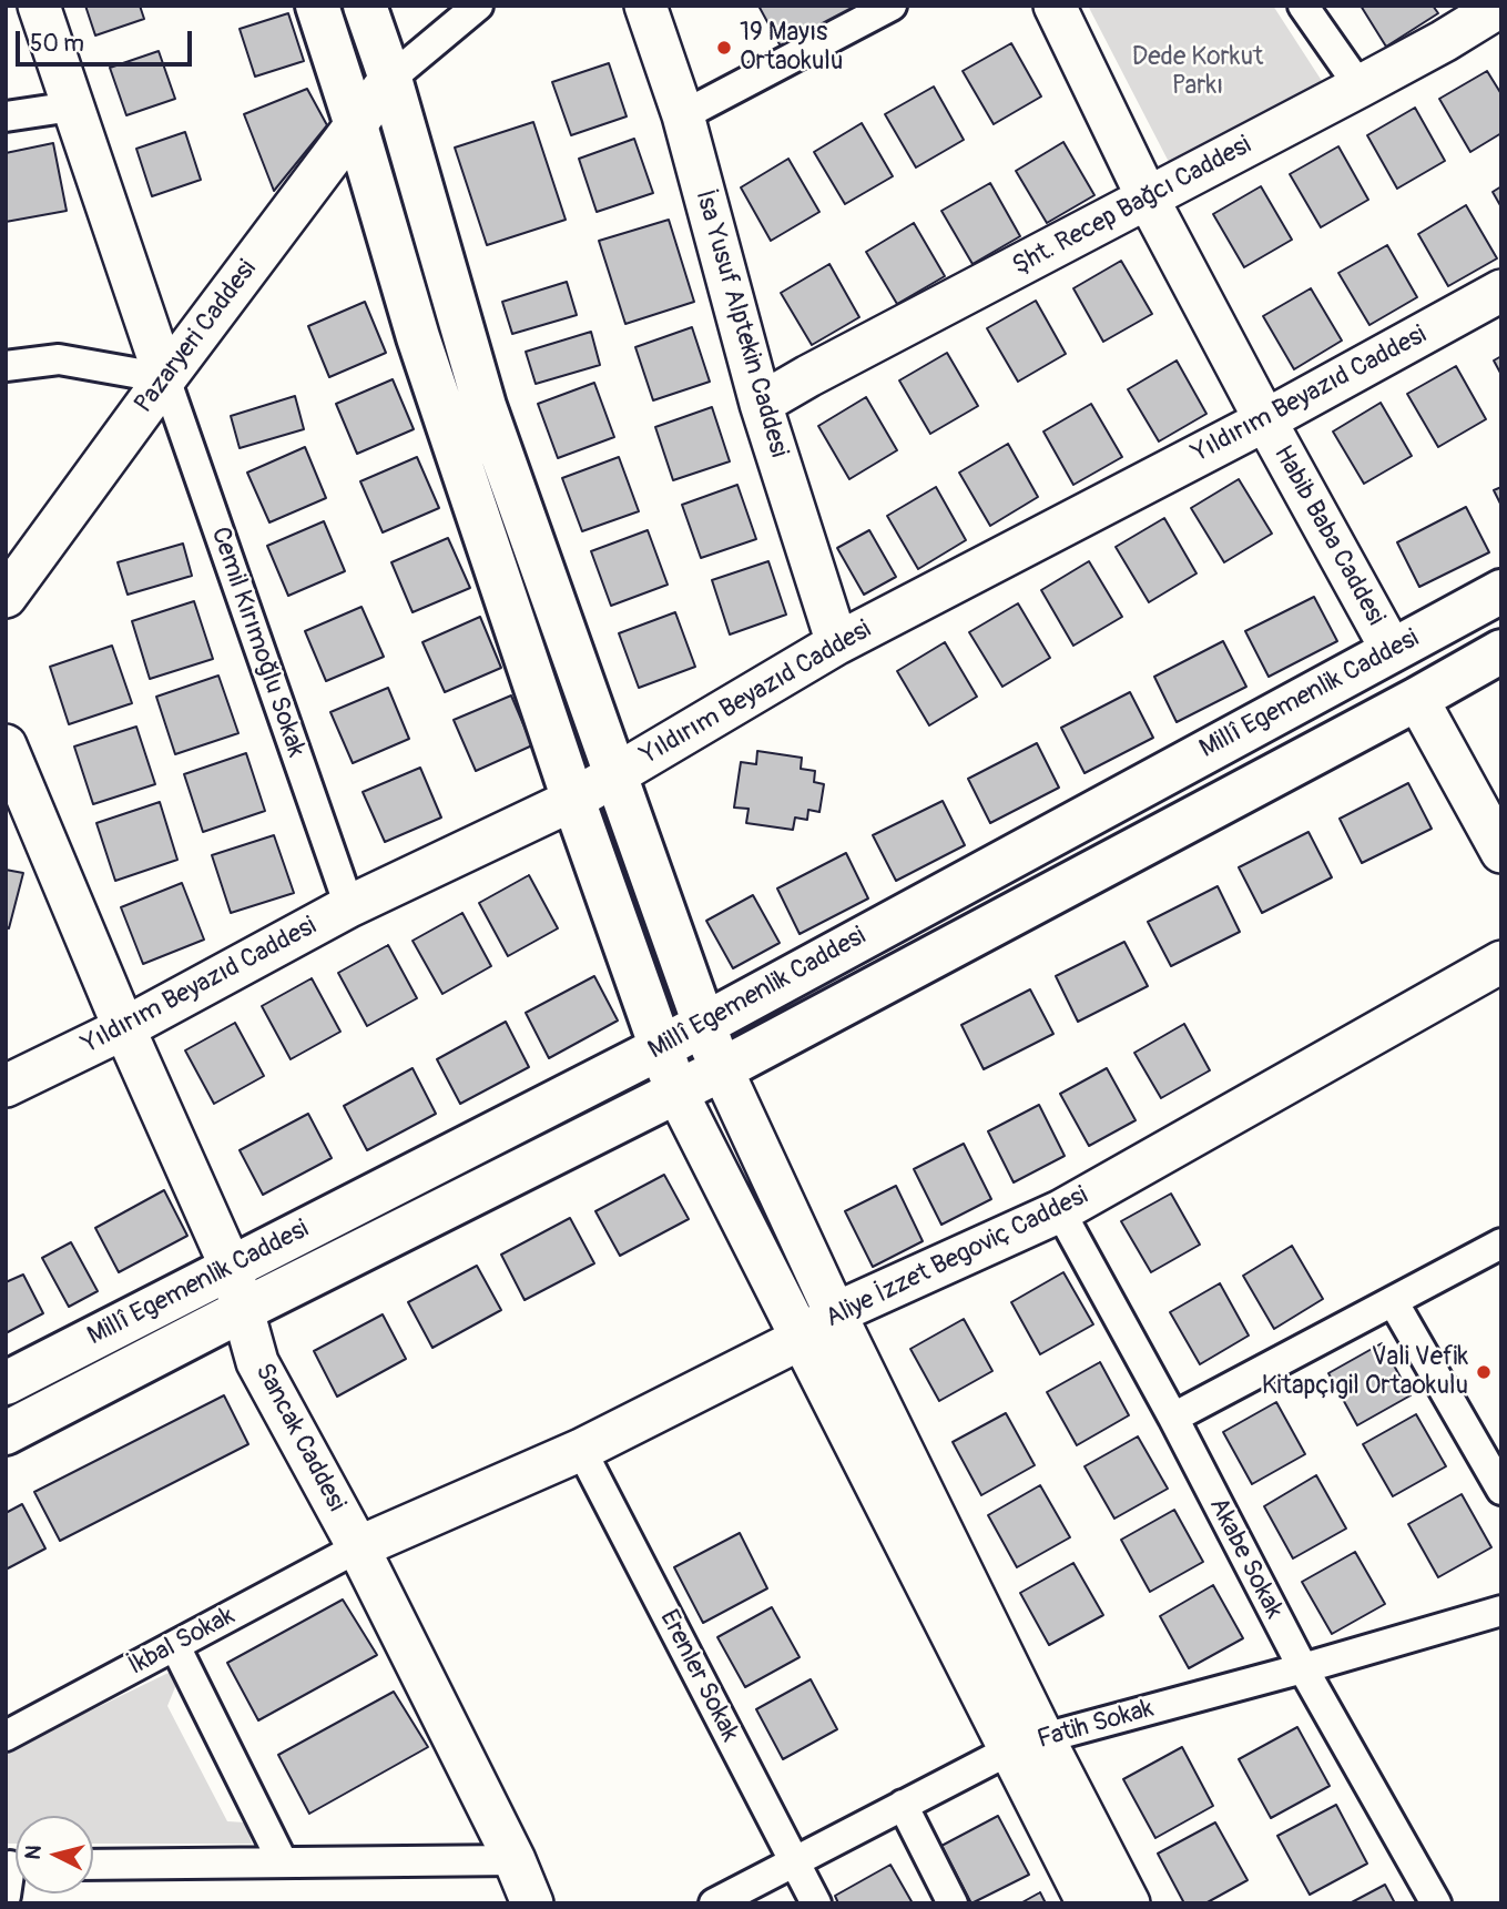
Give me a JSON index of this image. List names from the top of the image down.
{
  "streets": {
    "main road": ["Millî Egemenlik Caddesi"],
    "street": [
      "Şht. Recep Bağcı Caddesi",
      "İsa Yusuf Alptekin Caddesi",
      "Pazaryeri Caddesi",
      "Yıldırım Beyazıd Caddesi",
      "Habib Baba Caddesi",
      "Cemil Kırımoğlu Sokak",
      "Aliye İzzet Begoviç Caddesi",
      "Sancak Caddesi",
      "Akabe Sokak",
      "İkbal Sokak",
      "Erenler Sokak",
      "Fatih Sokak"
    ]
  },
  "crossings": [
    ["Şht. Recep Bağcı Caddesi", "İsa Yusuf Alptekin Caddesi"],
    ["Şht. Recep Bağcı Caddesi", "Habib Baba Caddesi"],
    ["İsa Yusuf Alptekin Caddesi", "Yıldırım Beyazıd Caddesi"],
    ["Pazaryeri Caddesi", "Cemil Kırımoğlu Sokak"],
    ["Yıldırım Beyazıd Caddesi", "Habib Baba Caddesi"],
    ["Yıldırım Beyazıd Caddesi", "Cemil Kırımoğlu Sokak"],
    ["Yıldırım Beyazıd Caddesi", "Sancak Caddesi"],
    ["Habib Baba Caddesi", "Millî Egemenlik Caddesi"],
    ["Millî Egemenlik Caddesi", "Sancak Caddesi"],
    ["Aliye İzzet Begoviç Caddesi", "Sancak Caddesi"],
    ["Aliye İzzet Begoviç Caddesi", "Akabe Sokak"],
    ["Aliye İzzet Begoviç Caddesi", "İkbal Sokak"],
    ["Aliye İzzet Begoviç Caddesi", "Erenler Sokak"],
    ["Sancak Caddesi", "İkbal Sokak"],
    ["Akabe Sokak", "Fatih Sokak"],
    ["Erenler Sokak", "Fatih Sokak"]
  ],
  "parks": ["Dede Korkut Parkı"],
  "places": ["19 Mayıs Ortaokulu", "Vali Vefik Kitapçıgil Ortaokulu"],
  "scale_bar": "50 m",
  "north": "left"
}
